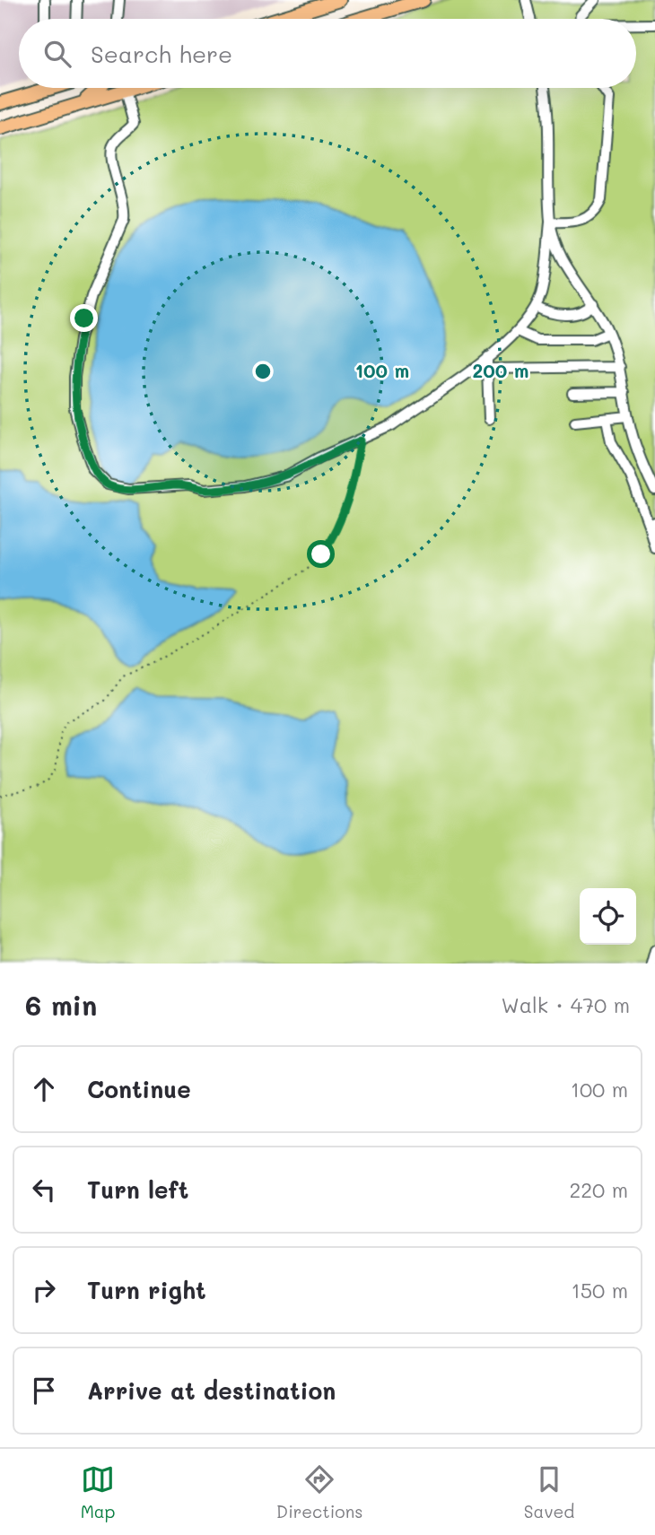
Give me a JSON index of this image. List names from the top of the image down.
{
  "page": {
    "search": "Search here",
    "heading": ["6 min", "Walk · 470 m"],
    "list": [
      ["Continue", "100 m"],
      ["Turn left", "220 m"],
      ["Turn right", "150 m"],
      "Arrive at destination"
    ],
    "nav": ["Map", "Directions", "Saved"]
  },
  "rings": ["100 m", "200 m"]
}
